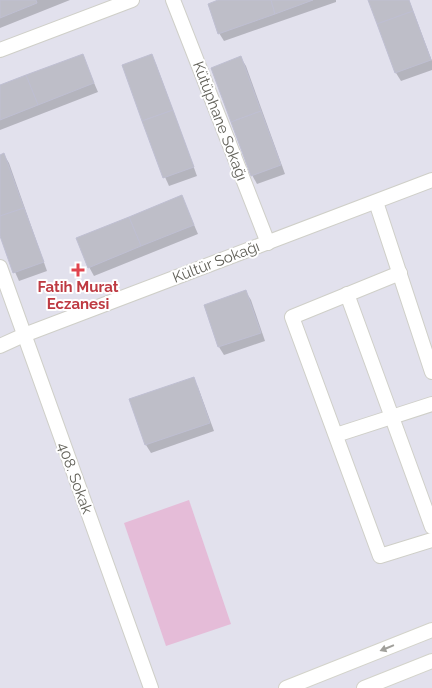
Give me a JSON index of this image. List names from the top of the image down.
{
  "streets": {
    "street": ["Kütüphane Sokağı", "Kültür Sokağı", "408. Sokak"]
  },
  "crossings": [
    ["Kütüphane Sokağı", "Kültür Sokağı"],
    ["Kültür Sokağı", "408. Sokak"]
  ],
  "places": {
    "health": ["Fatih Murat Eczanesi"]
  }
}
